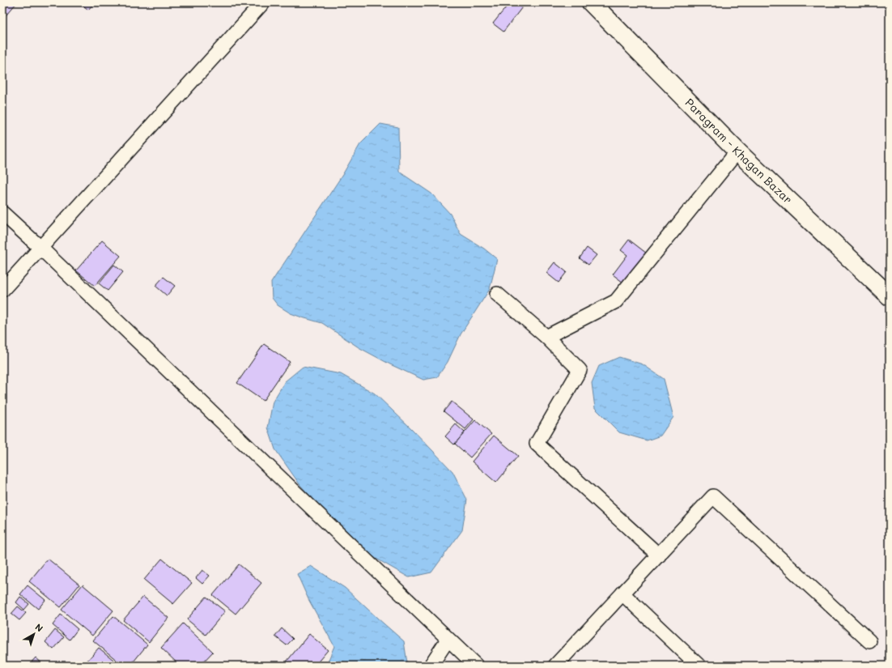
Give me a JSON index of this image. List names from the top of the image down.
{
  "streets": {
    "street": ["Paragram - Khagan Bazar"]
  },
  "north": "top right"
}
